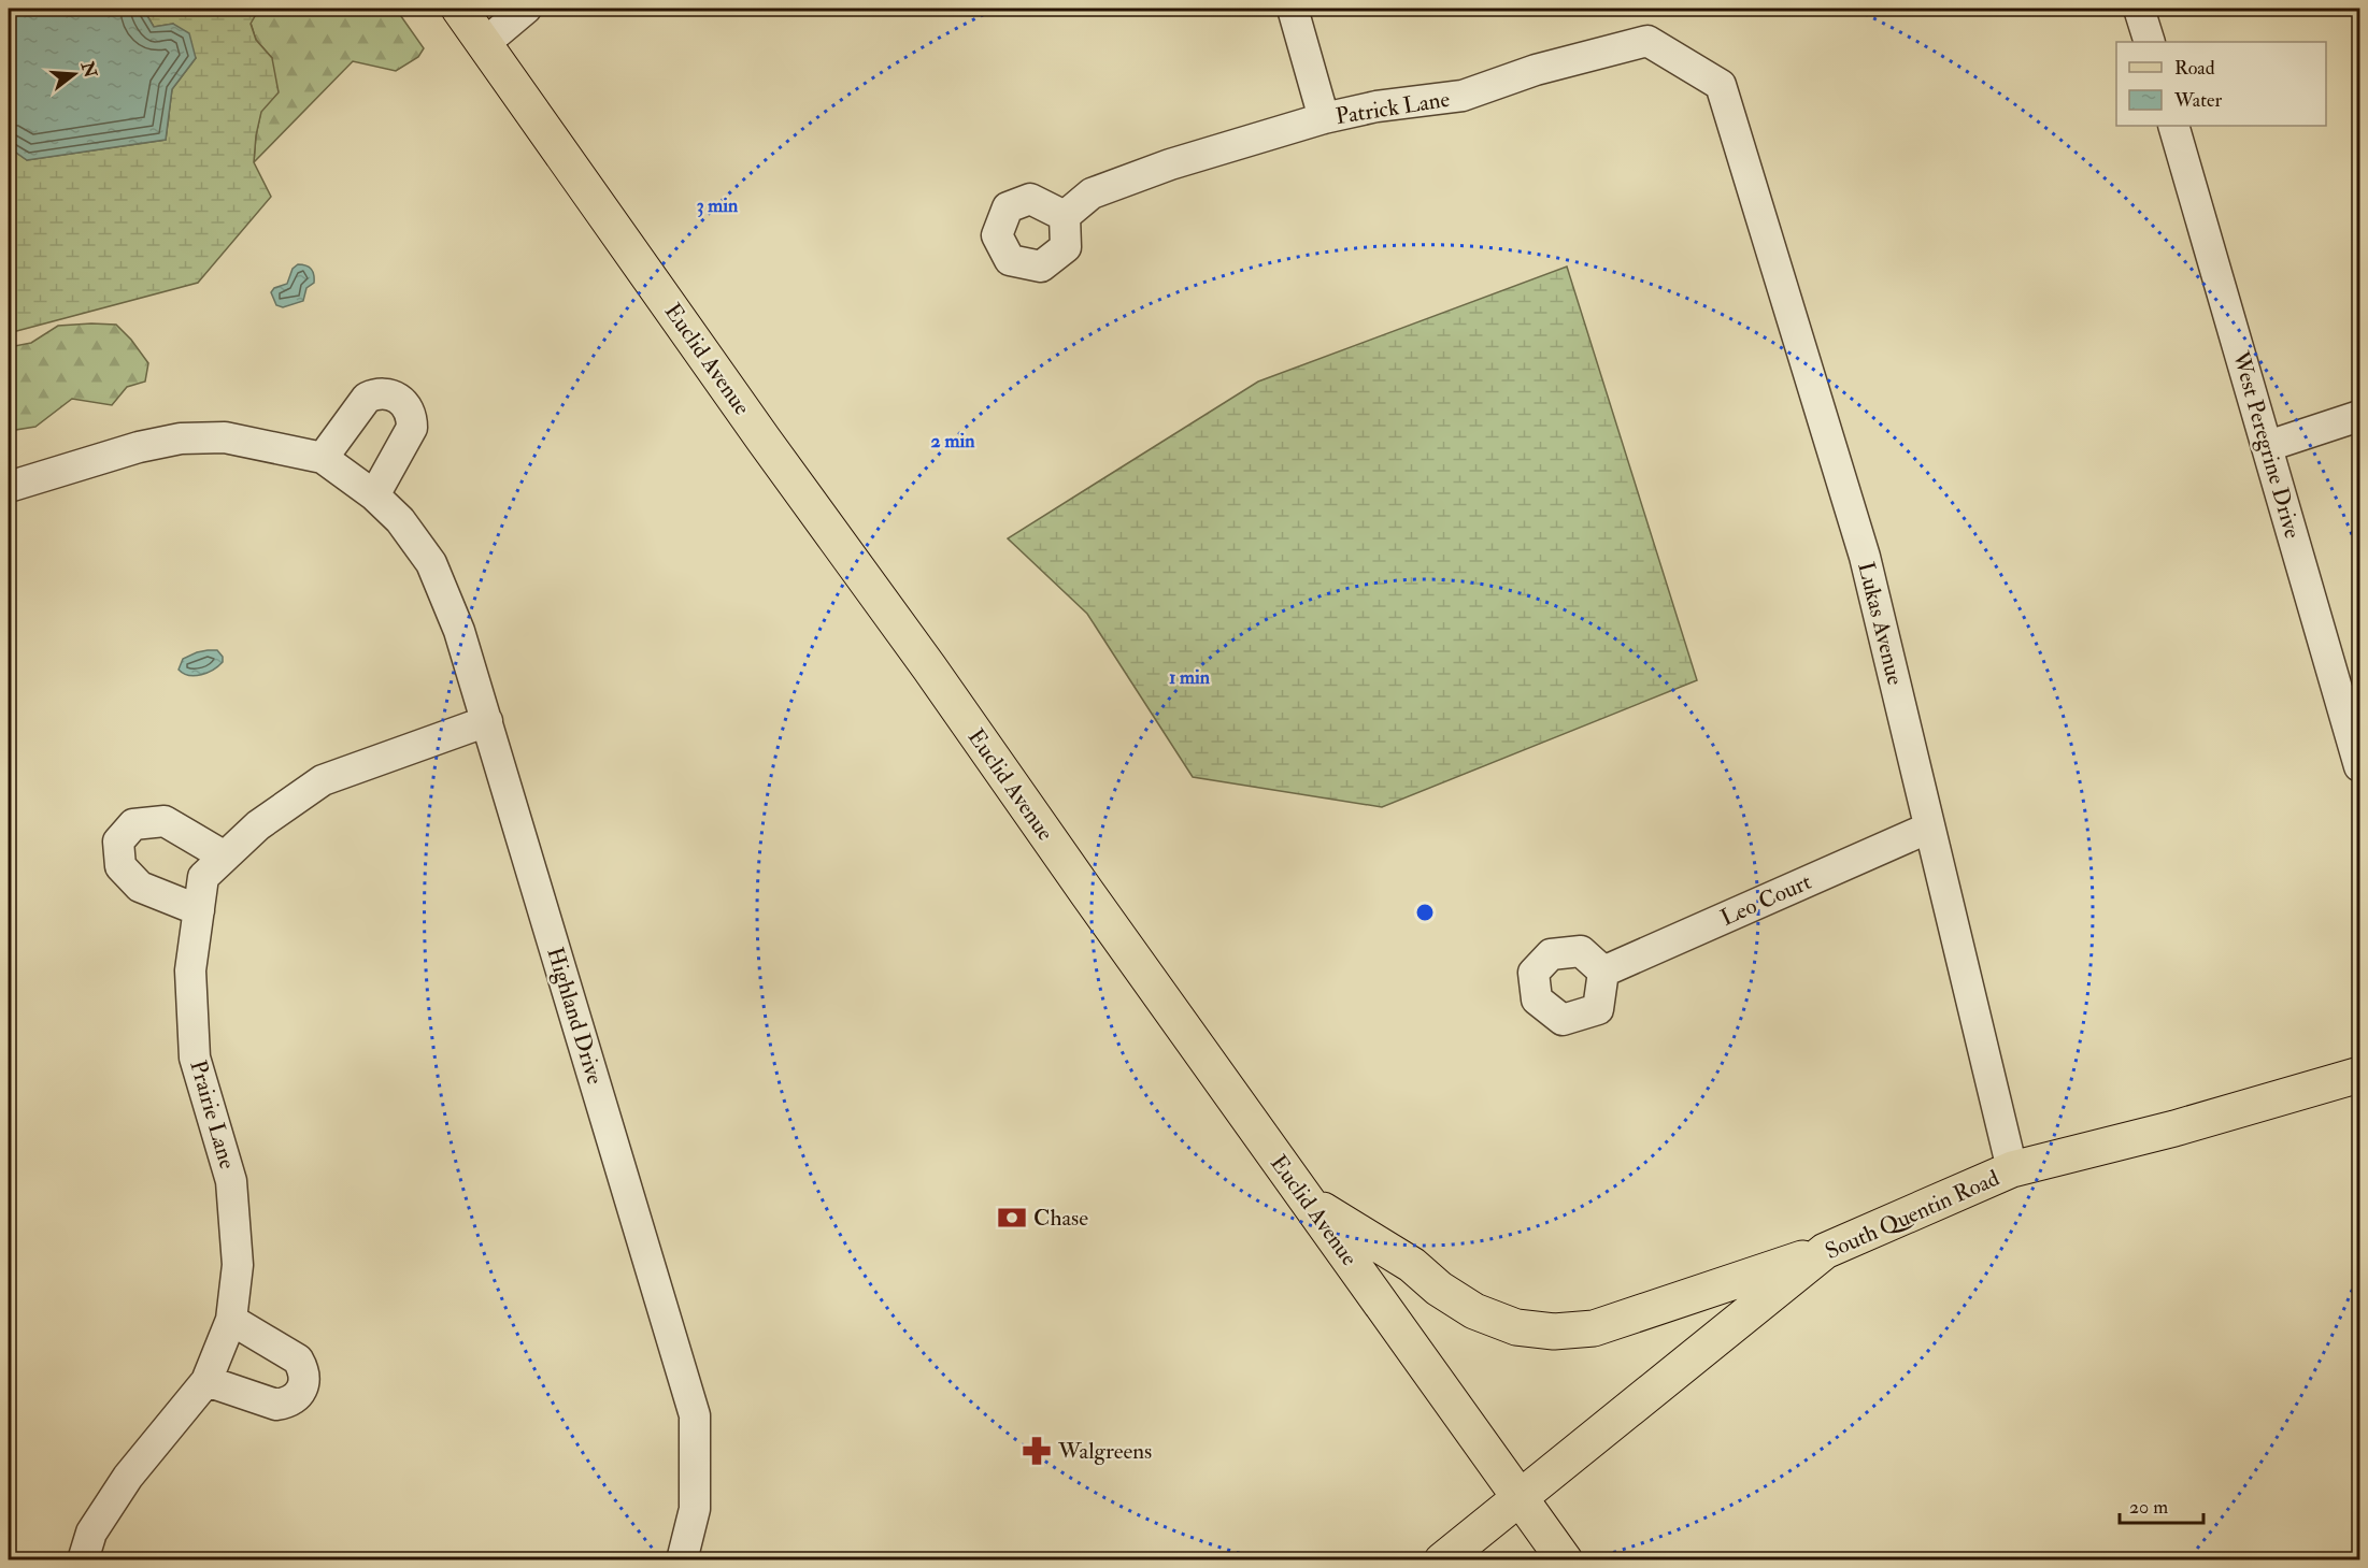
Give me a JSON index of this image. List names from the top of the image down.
{
  "streets": {
    "main road": ["Euclid Avenue", "South Quentin Road"],
    "street": [
      "Patrick Lane",
      "West Peregrine Drive",
      "Lukas Avenue",
      "Leo Court",
      "Highland Drive",
      "Prairie Lane"
    ]
  },
  "crossings": [
    ["Patrick Lane", "Lukas Avenue"],
    ["Euclid Avenue", "South Quentin Road"],
    ["Lukas Avenue", "Leo Court"],
    ["Lukas Avenue", "South Quentin Road"],
    ["Highland Drive", "Prairie Lane"]
  ],
  "places": {
    "bank": ["Chase"],
    "pharmacy": ["Walgreens"]
  },
  "legend": ["Road", "Water"],
  "scale_bar": "20 m",
  "north": "right",
  "rings": ["3 min", "2 min", "1 min"]
}
